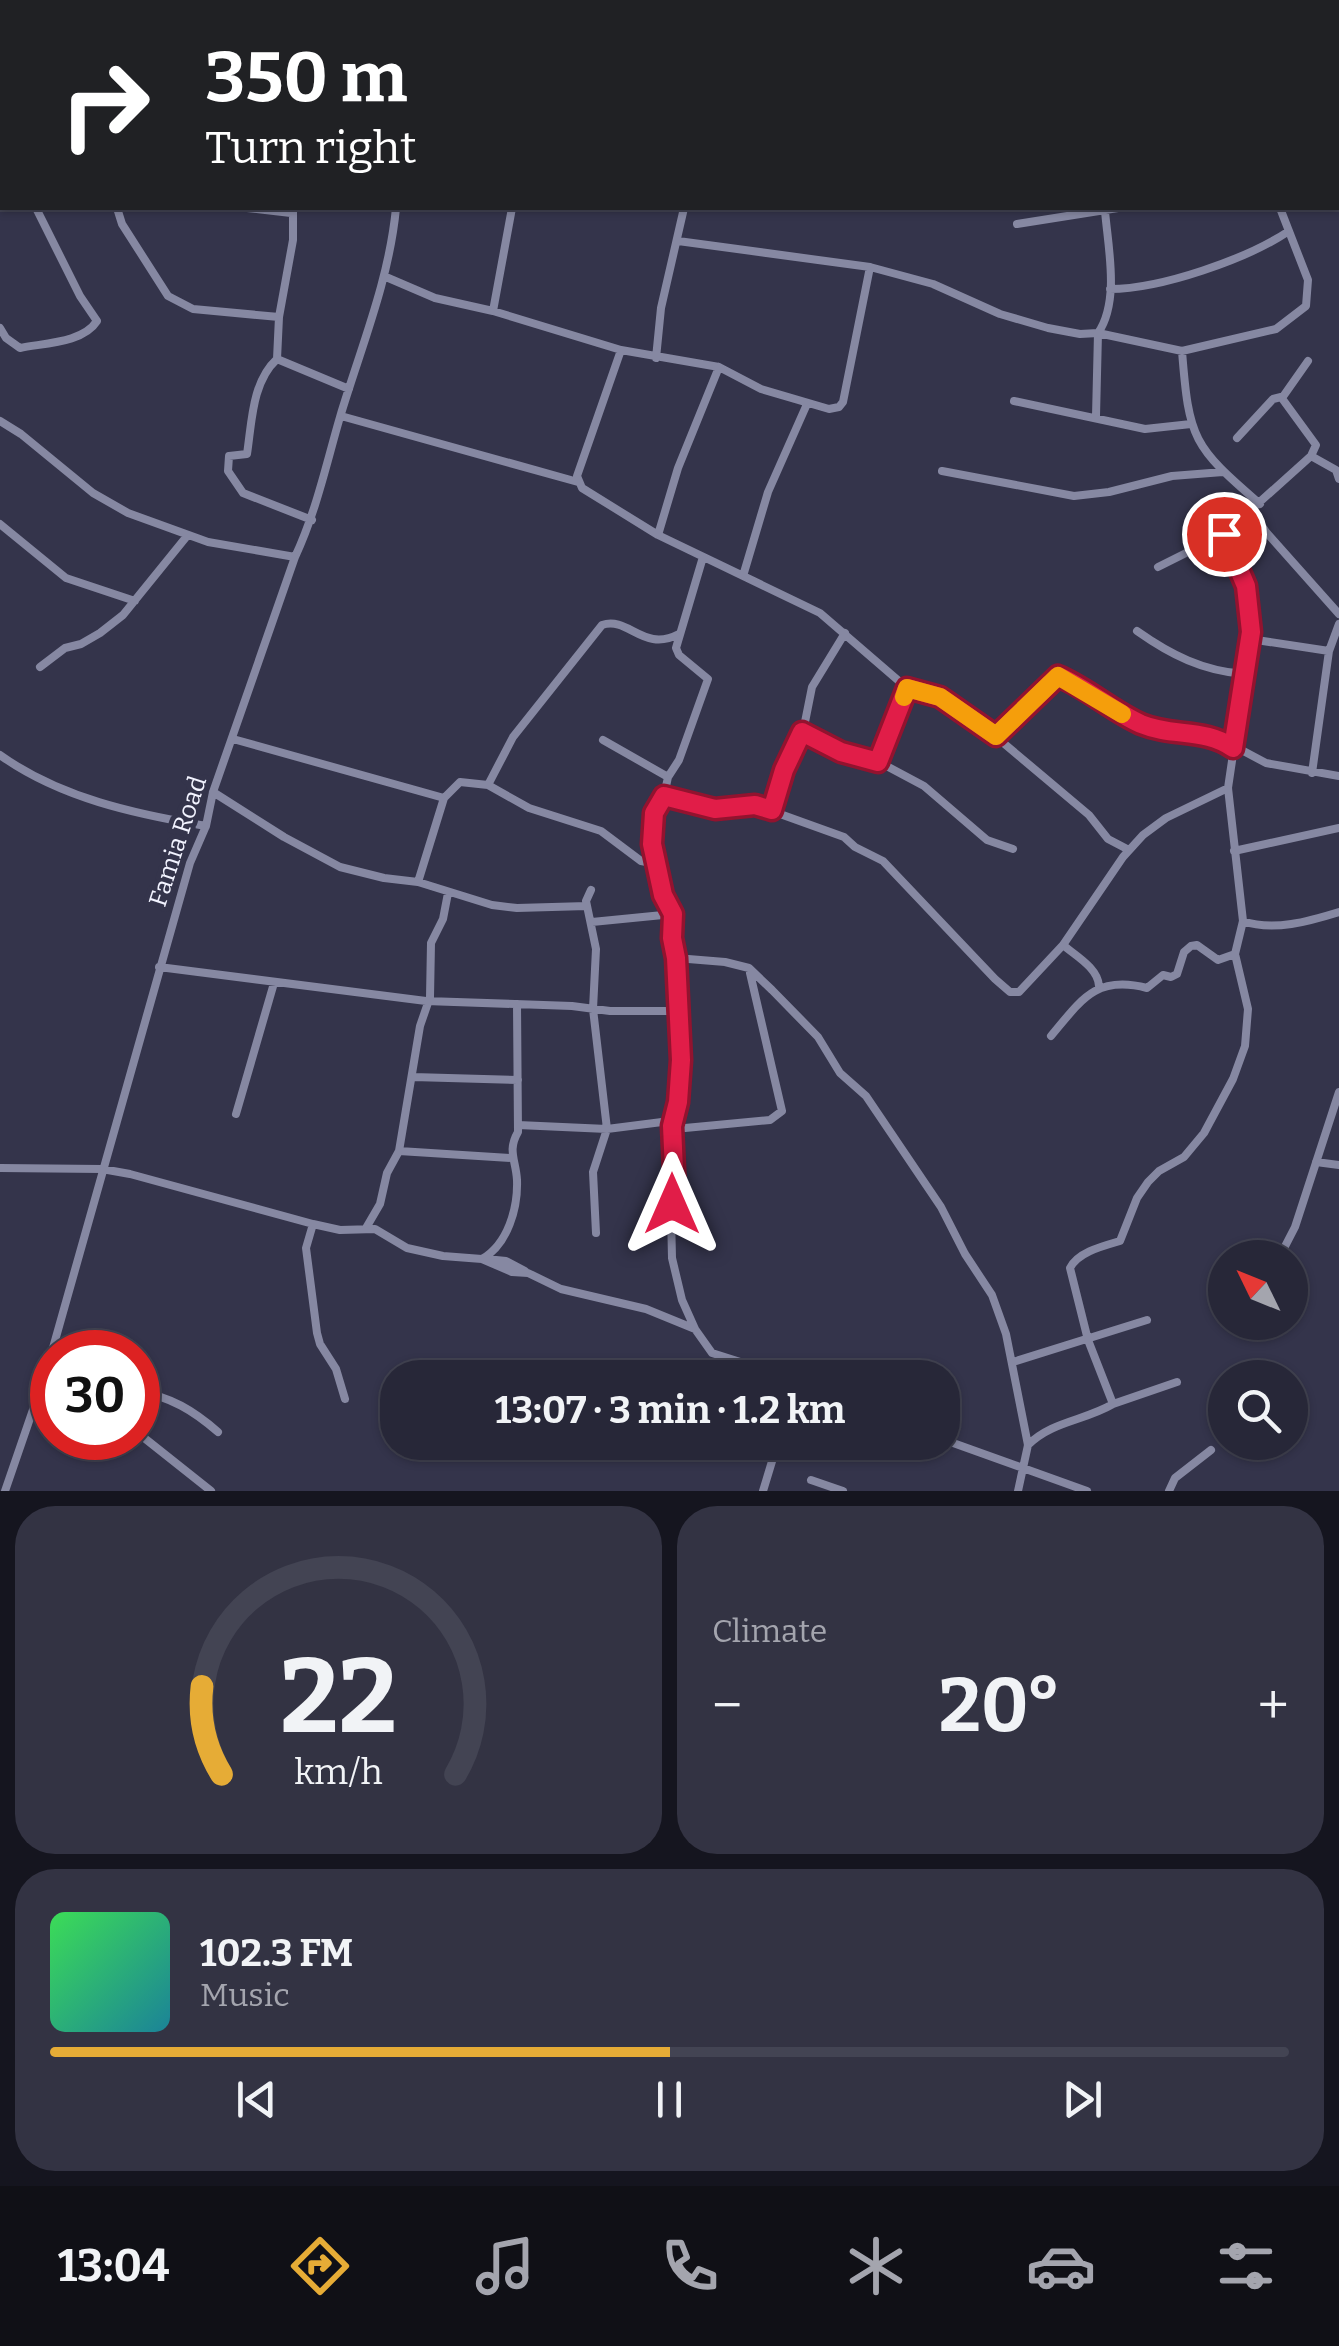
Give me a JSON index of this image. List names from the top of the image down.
{
  "streets": {
    "street": ["Famia Road"]
  },
  "north": "top left",
  "page": {
    "turn": ["350 m", "Turn right"],
    "limit": "30",
    "trip": "13:07 · 3 min · 1.2 km",
    "tile": "Climate",
    "heat": ["−", "20°", "+"],
    "song": ["102.3 FM", "Music"],
    "tabs": "13:04",
    "gauge": ["22", "km/h"]
  }
}
